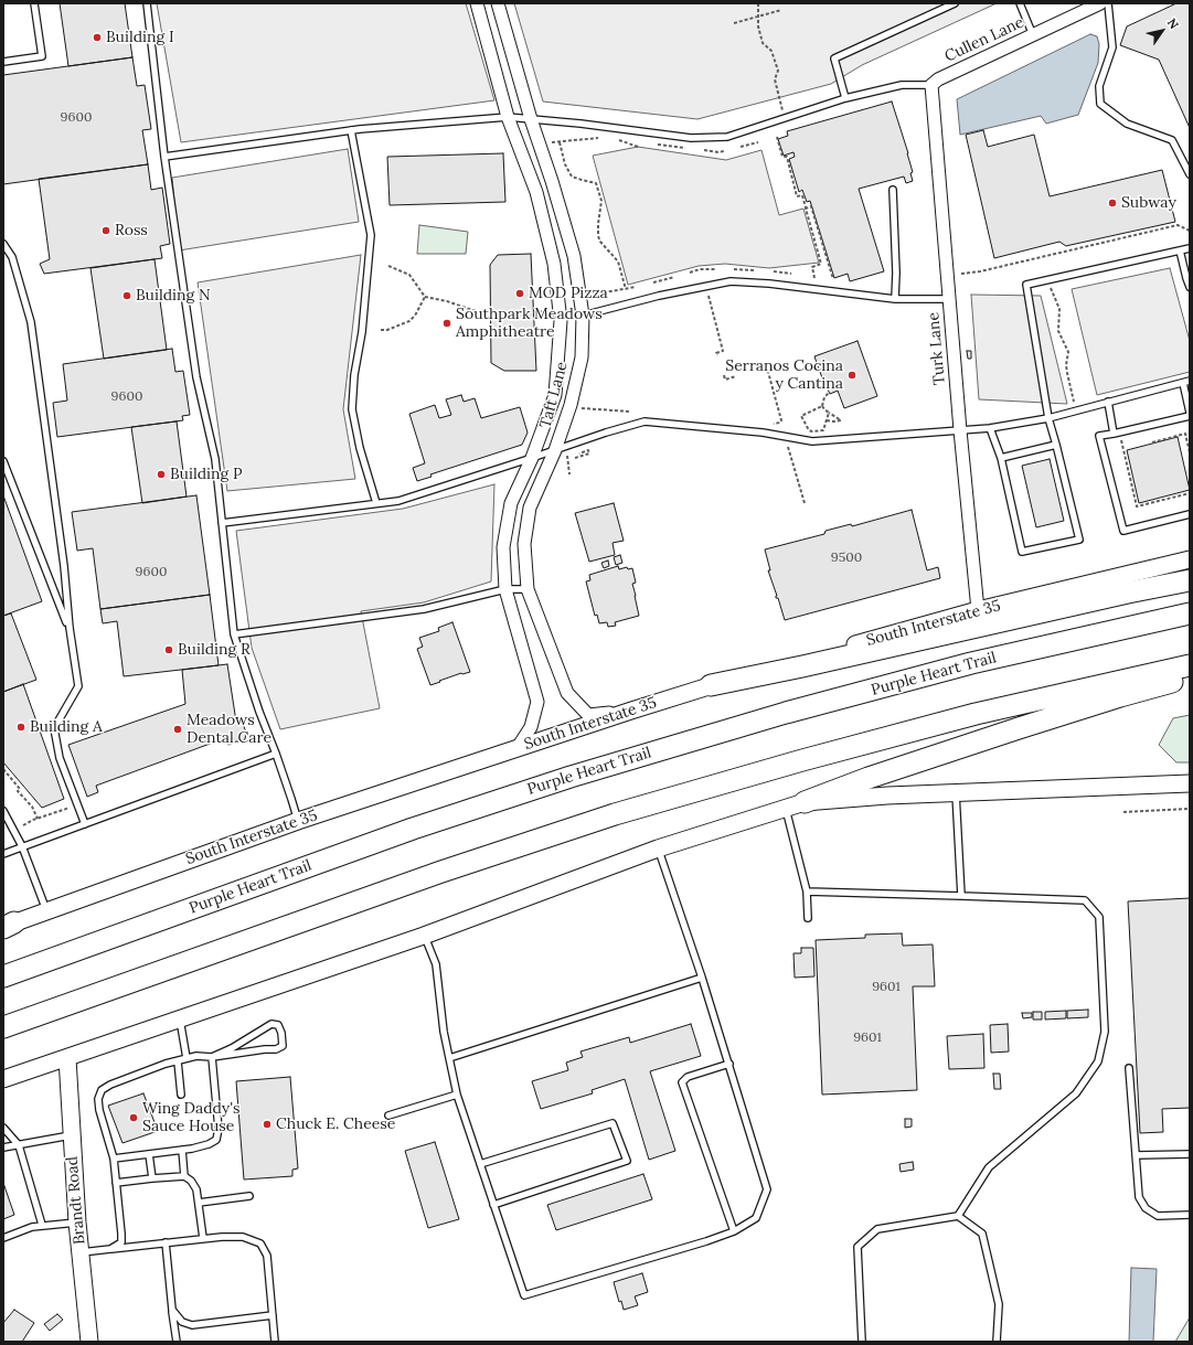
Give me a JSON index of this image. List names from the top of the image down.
{
  "streets": {
    "highway": ["Purple Heart Trail"],
    "main road": ["South Interstate 35", "Brandt Road"],
    "street": ["Cullen Lane", "Turk Lane", "Taft Lane"]
  },
  "crossings": [
    ["Cullen Lane", "Turk Lane"],
    ["Turk Lane", "South Interstate 35"],
    ["Taft Lane", "South Interstate 35"]
  ],
  "places": [
    "Building I",
    "Subway",
    "Ross",
    "MOD Pizza",
    "Building N",
    "Southpark Meadows Amphitheatre",
    "Serranos Cocina y Cantina",
    "Building P",
    "Building R",
    "Building A",
    "Meadows Dental Care",
    "Wing Daddy's Sauce House",
    "Chuck E. Cheese"
  ],
  "house_numbers": [
    "9600",
    "9600",
    "9500",
    "9600",
    "9601",
    "9601"
  ],
  "north": "top right"
}
